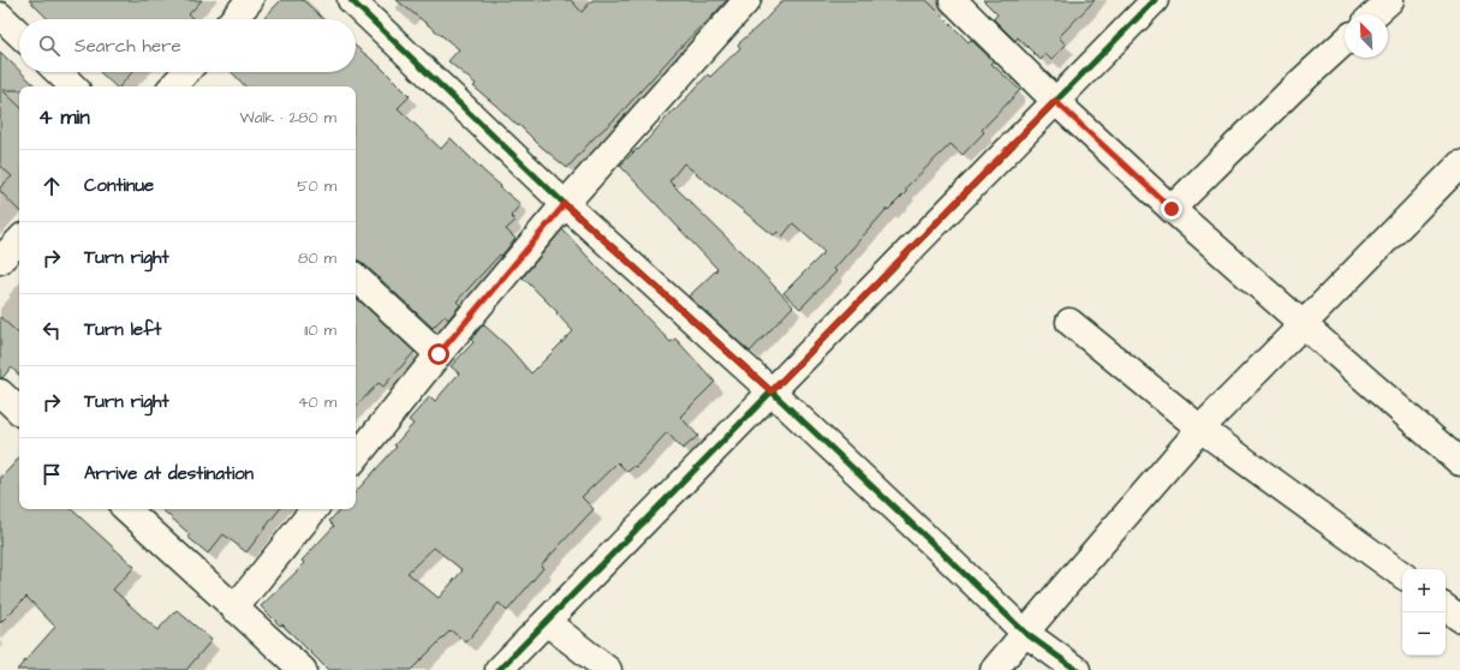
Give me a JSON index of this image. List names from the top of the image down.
{
  "north": "top left",
  "page": {
    "search": "Search here",
    "heading": ["4 min", "Walk · 280 m"],
    "list": [
      ["Continue", "50 m"],
      ["Turn right", "80 m"],
      ["Turn left", "110 m"],
      ["Turn right", "40 m"],
      "Arrive at destination"
    ],
    "map_buttons": ["+", "−"]
  }
}
